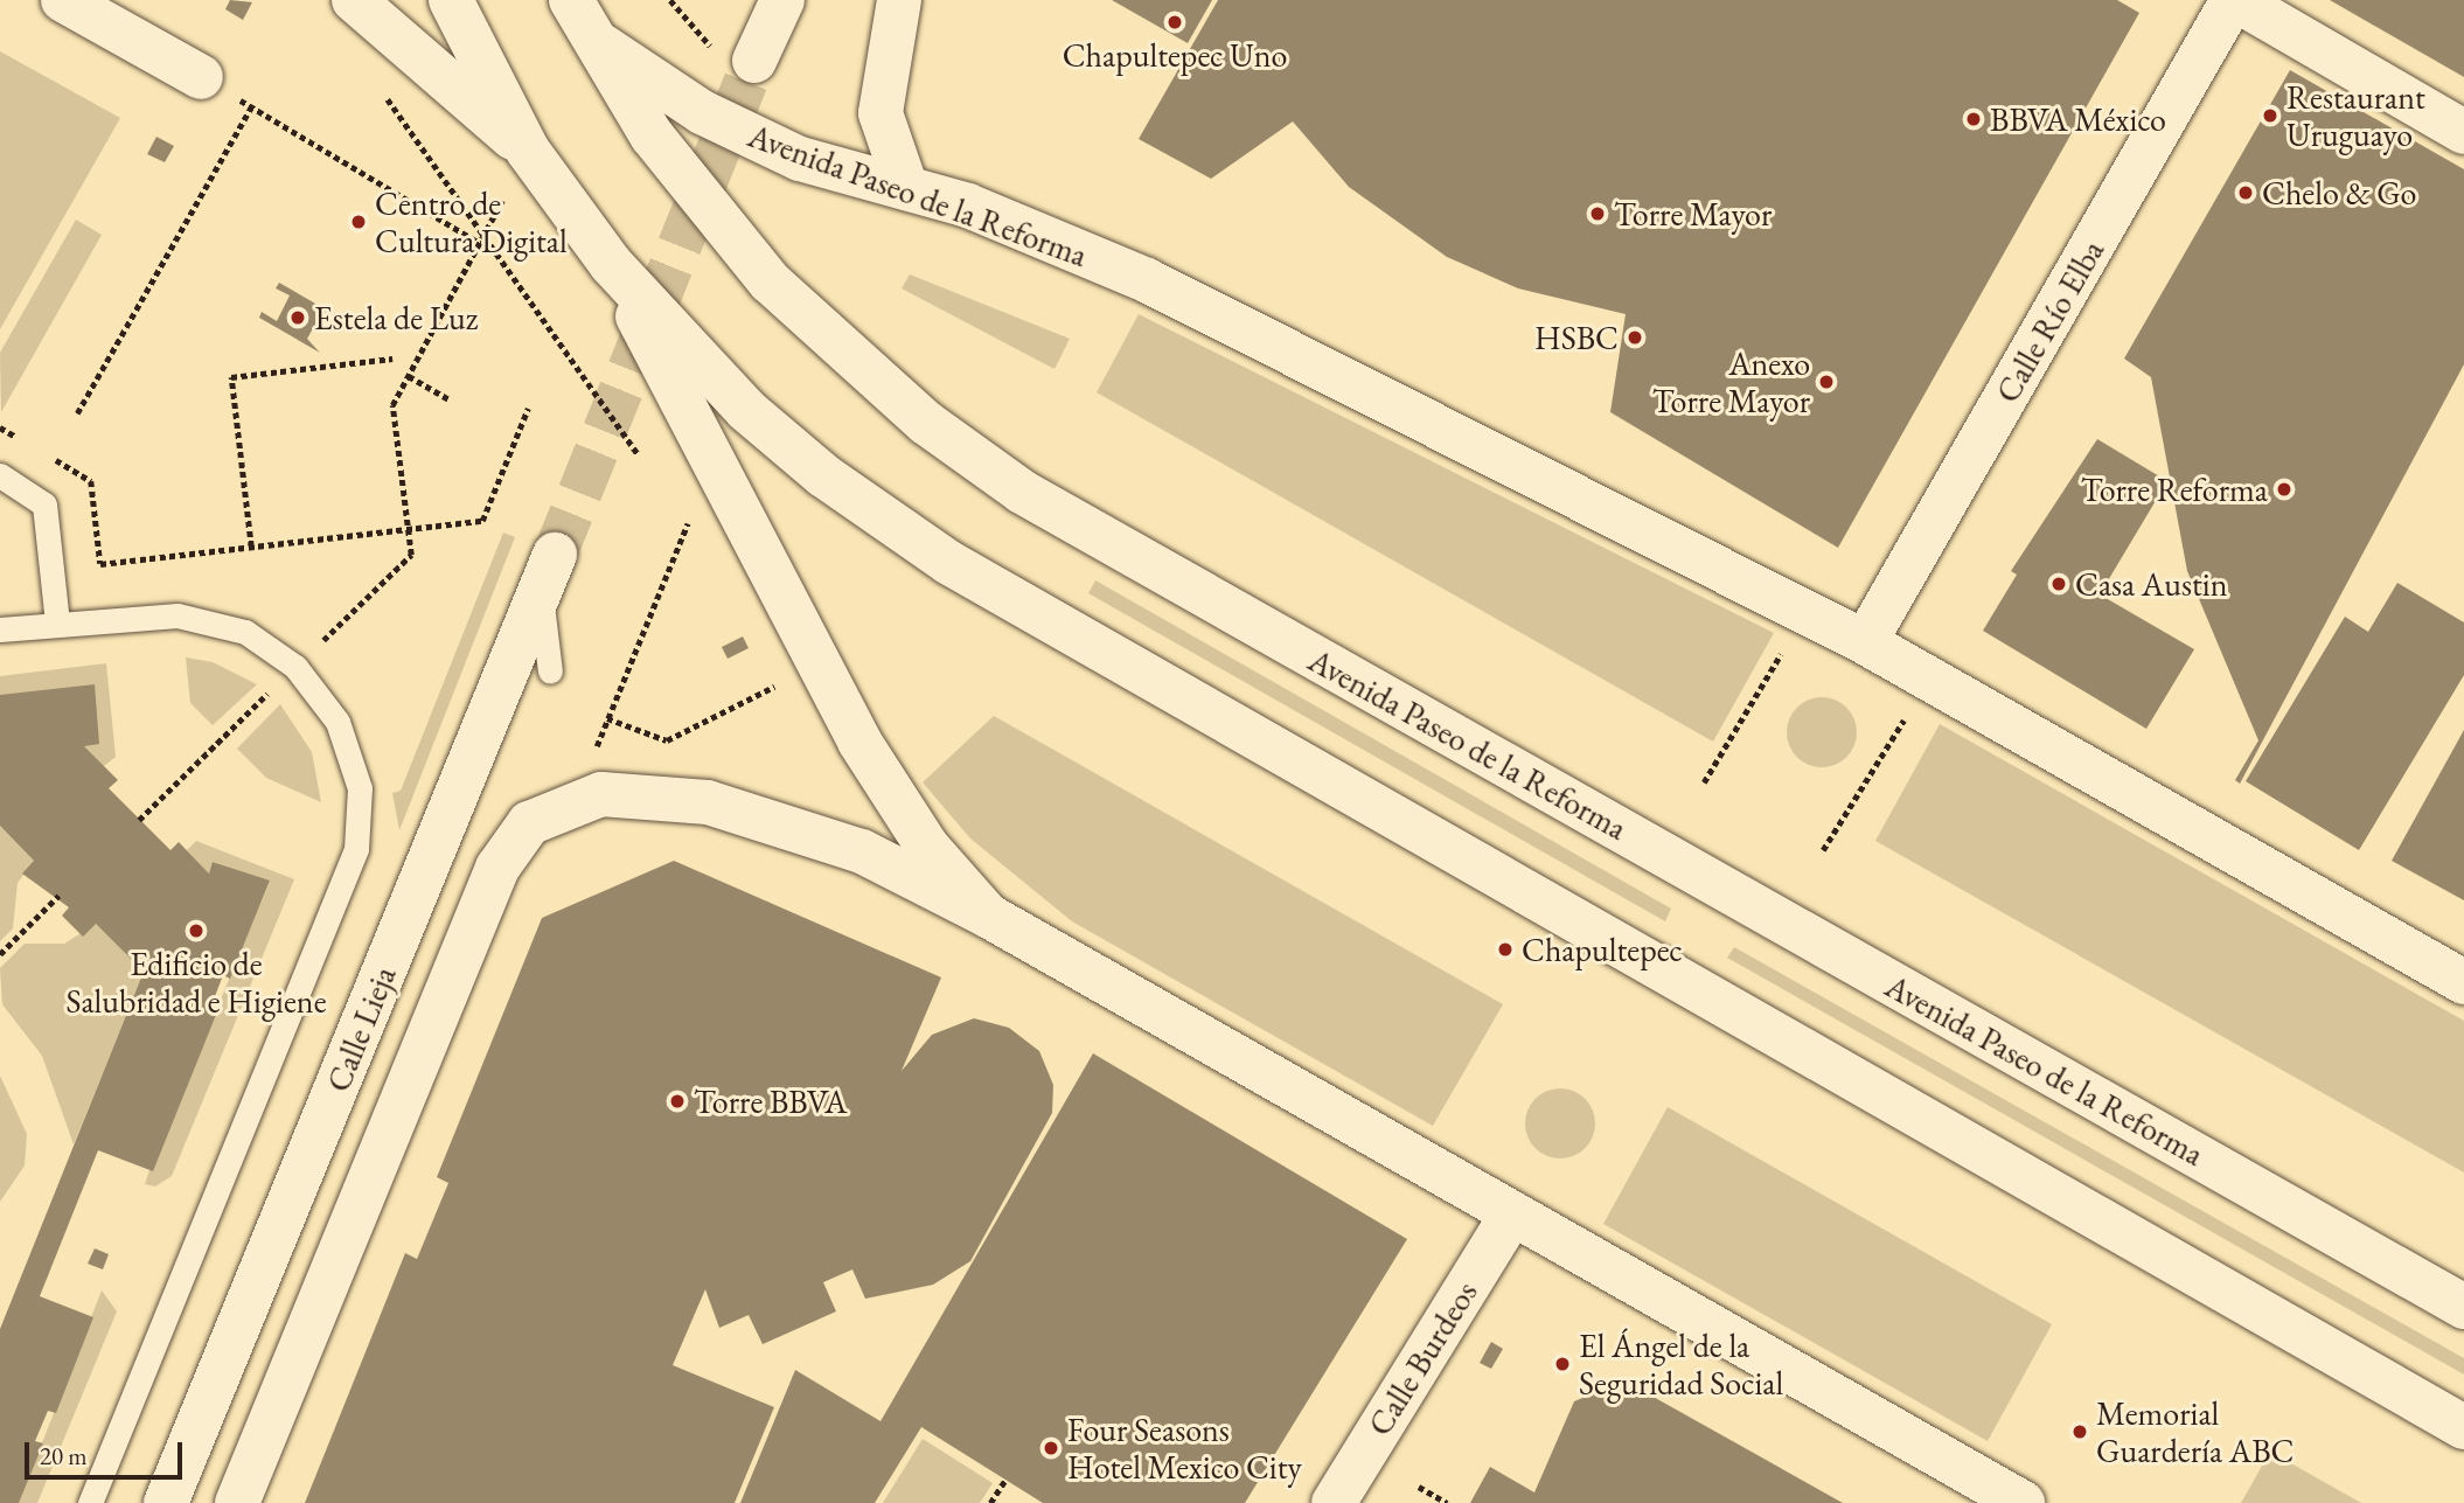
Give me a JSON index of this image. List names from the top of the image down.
{
  "streets": {
    "street": [
      "Avenida Paseo de la Reforma",
      "Calle Río Elba",
      "Calle Lieja",
      "Calle Burdeos"
    ]
  },
  "crossings": [
    ["Avenida Paseo de la Reforma", "Calle Río Elba"]
  ],
  "places": [
    "Chapultepec Uno",
    "Restaurant Uruguayo",
    "BBVA México",
    "Chelo & Go",
    "Torre Mayor",
    "Centro de Cultura Digital",
    "Estela de Luz",
    "HSBC",
    "Anexo Torre Mayor",
    "Torre Reforma",
    "Casa Austin",
    "Edificio de Salubridad e Higiene",
    "Chapultepec",
    "Torre BBVA",
    "El Ángel de la Seguridad Social",
    "Memorial Guardería ABC",
    "Four Seasons Hotel Mexico City"
  ],
  "scale_bar": "20 m"
}
